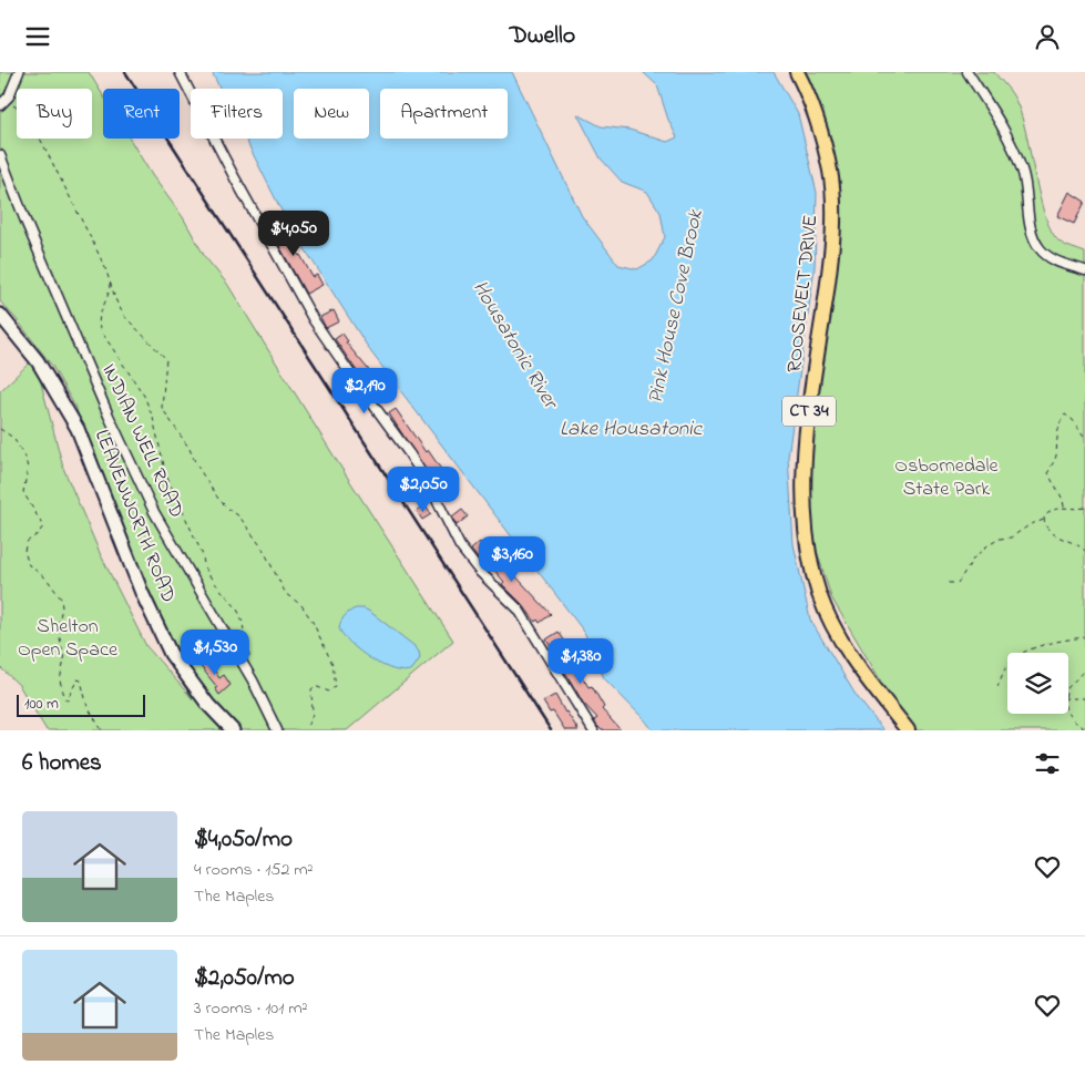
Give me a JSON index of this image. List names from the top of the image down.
{
  "streets": {
    "main road": ["ROOSEVELT DRIVE", "CT 34", "LEAVENWORTH ROAD"],
    "street": ["INDIAN WELL ROAD"]
  },
  "water": ["Pink House Cove Brook", "Housatonic River", "Lake Housatonic"],
  "parks": ["Osbornedale State Park", "Shelton Open Space"],
  "scale_bar": "100 m",
  "page": {
    "header": "Dwello",
    "chip": [
      "Buy",
      "Rent",
      "Filters",
      "New",
      "Apartment"
    ],
    "price": [
      "$4,050",
      "$2,190",
      "$2,050",
      "$3,160",
      "$1,530",
      "$1,380"
    ],
    "scale": "100 m",
    "heading": "6 homes",
    "list": [
      {
        "name": "$4,050/mo",
        "note": "4 rooms · 152 m² · The Maples"
      },
      {
        "name": "$2,050/mo",
        "note": "3 rooms · 101 m² · The Maples"
      }
    ]
  }
}
